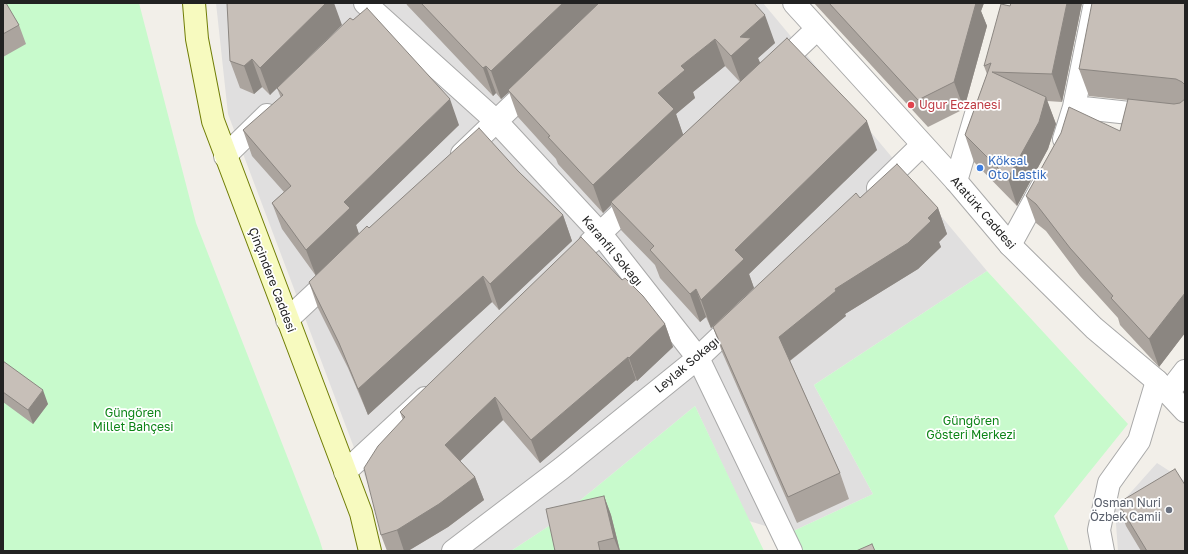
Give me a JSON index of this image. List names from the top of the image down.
{
  "streets": {
    "main road": ["Çinçindere Caddesi"],
    "street": ["Atatürk Caddesi", "Karanfil Sokağı", "Leylak Sokağı"]
  },
  "crossings": [
    ["Karanfil Sokağı", "Leylak Sokağı"]
  ],
  "parks": ["Güngören Millet Bahçesi", "Güngören Gösteri Merkezi"],
  "places": ["Uğur Eczanesi", "Köksal Oto Lastik", "Osman Nuri Özbek Camii"]
}
